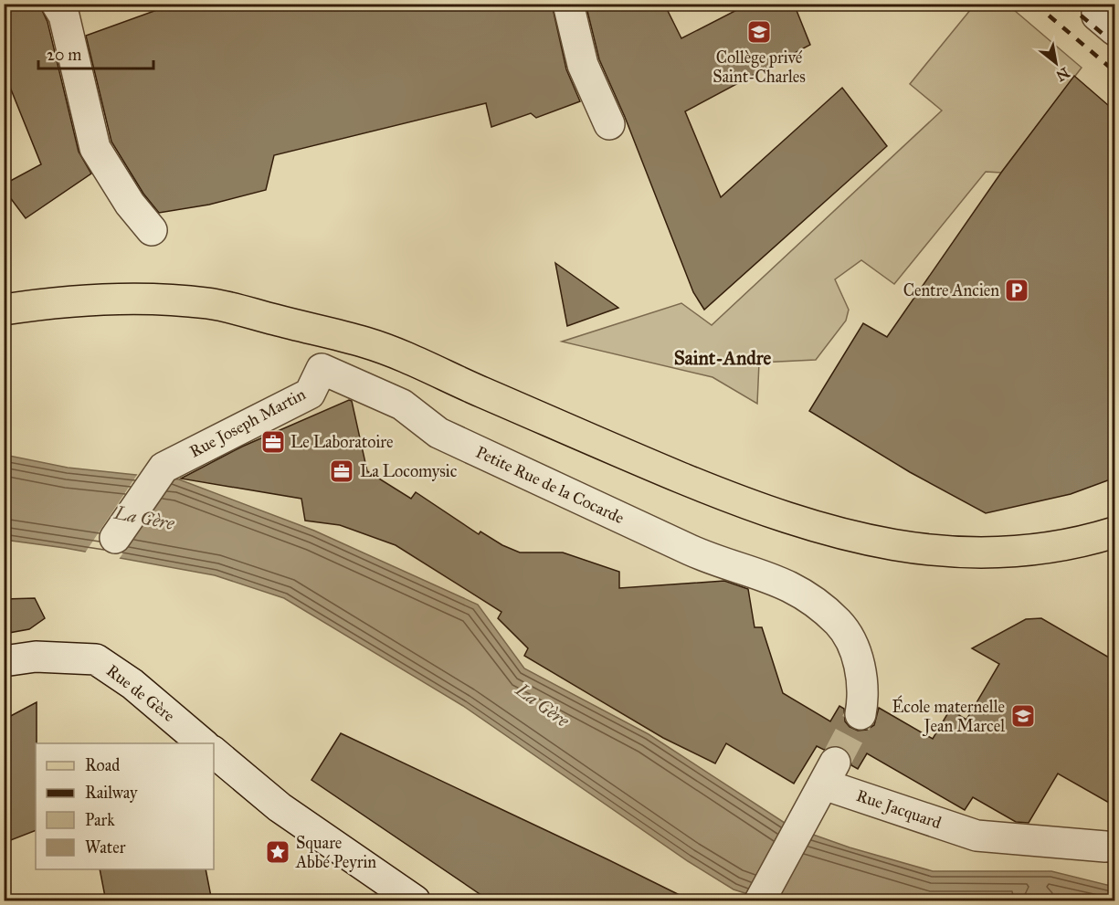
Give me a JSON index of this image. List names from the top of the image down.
{
  "streets": {
    "street": [
      "Rue Joseph Martin",
      "Petite Rue de la Cocarde",
      "Rue de Gère",
      "Rue Jacquard"
    ]
  },
  "crossings": [
    ["Rue Joseph Martin", "Petite Rue de la Cocarde"]
  ],
  "districts": ["Saint-Andre"],
  "water": ["La Gère"],
  "places": {
    "school or university": ["Collège privé Saint-Charles", "École maternelle Jean Marcel"],
    "parking": ["Centre Ancien"],
    "office": ["Le Laboratoire", "La Locomysic"],
    "place": ["Square Abbé Peyrin"]
  },
  "legend": [
    "Road",
    "Railway",
    "Park",
    "Water"
  ],
  "scale_bar": "20 m",
  "north": "bottom right"
}
